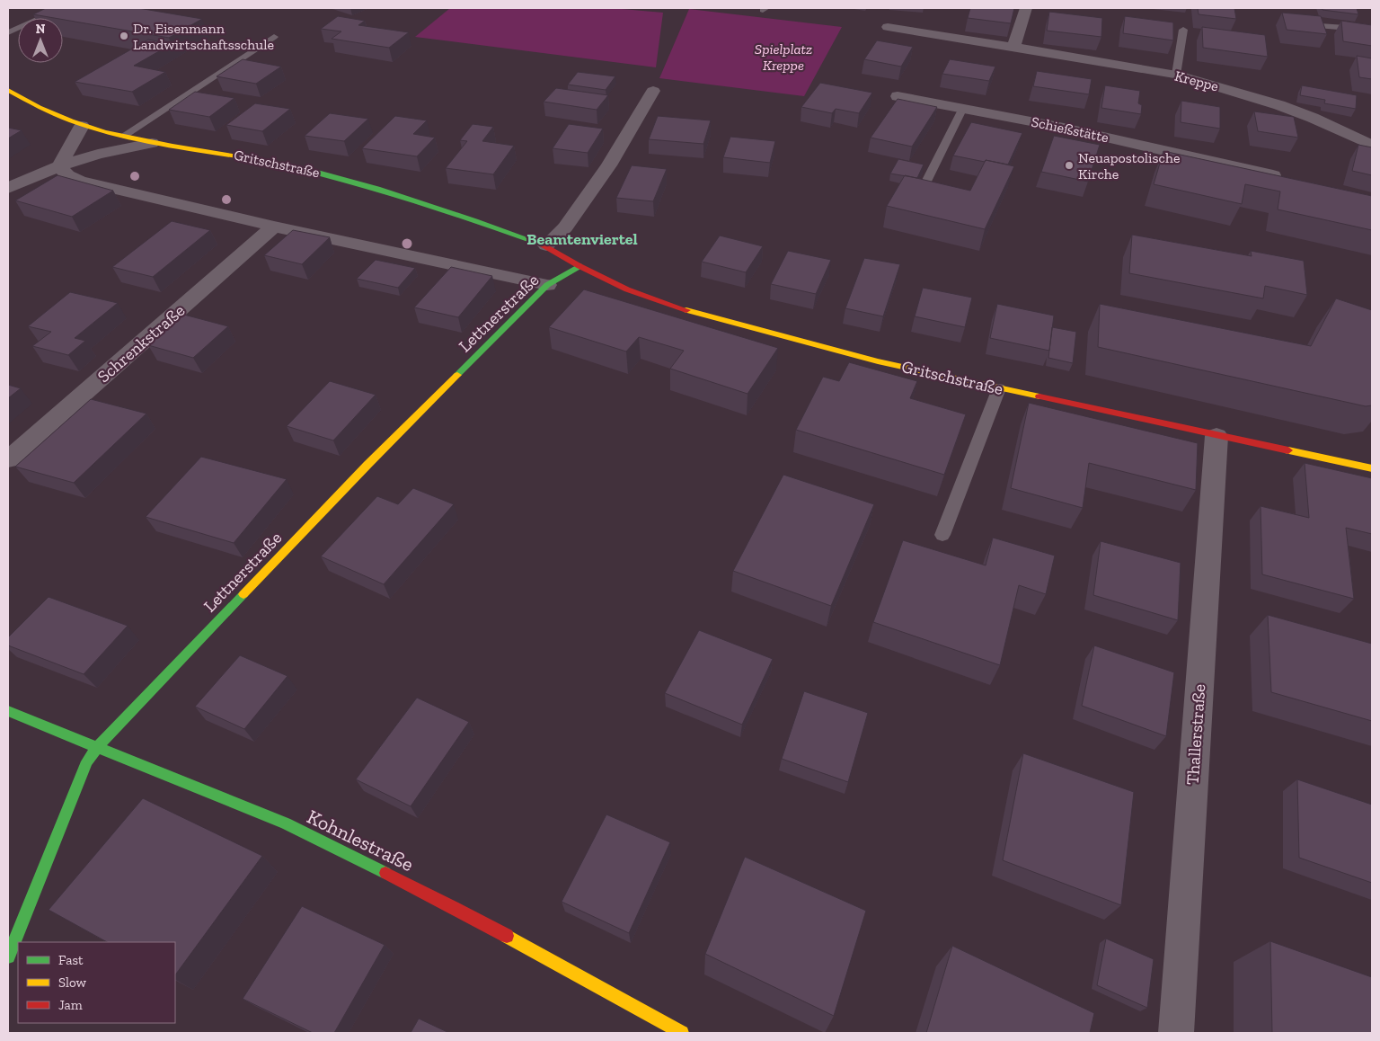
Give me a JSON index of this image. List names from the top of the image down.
{
  "streets": {
    "street": [
      "Kreppe",
      "Schießstätte",
      "Gritschstraße",
      "Lettnerstraße",
      "Schrenkstraße",
      "Thallerstraße",
      "Kohnlestraße"
    ]
  },
  "crossings": [
    ["Gritschstraße", "Lettnerstraße"],
    ["Gritschstraße", "Thallerstraße"],
    ["Lettnerstraße", "Kohnlestraße"]
  ],
  "districts": ["Beamtenviertel"],
  "parks": ["Spielplatz Kreppe"],
  "places": ["Dr. Eisenmann Landwirtschaftsschule", "Neuapostolische Kirche"],
  "legend": ["Fast", "Slow", "Jam"],
  "north": "top"
}
